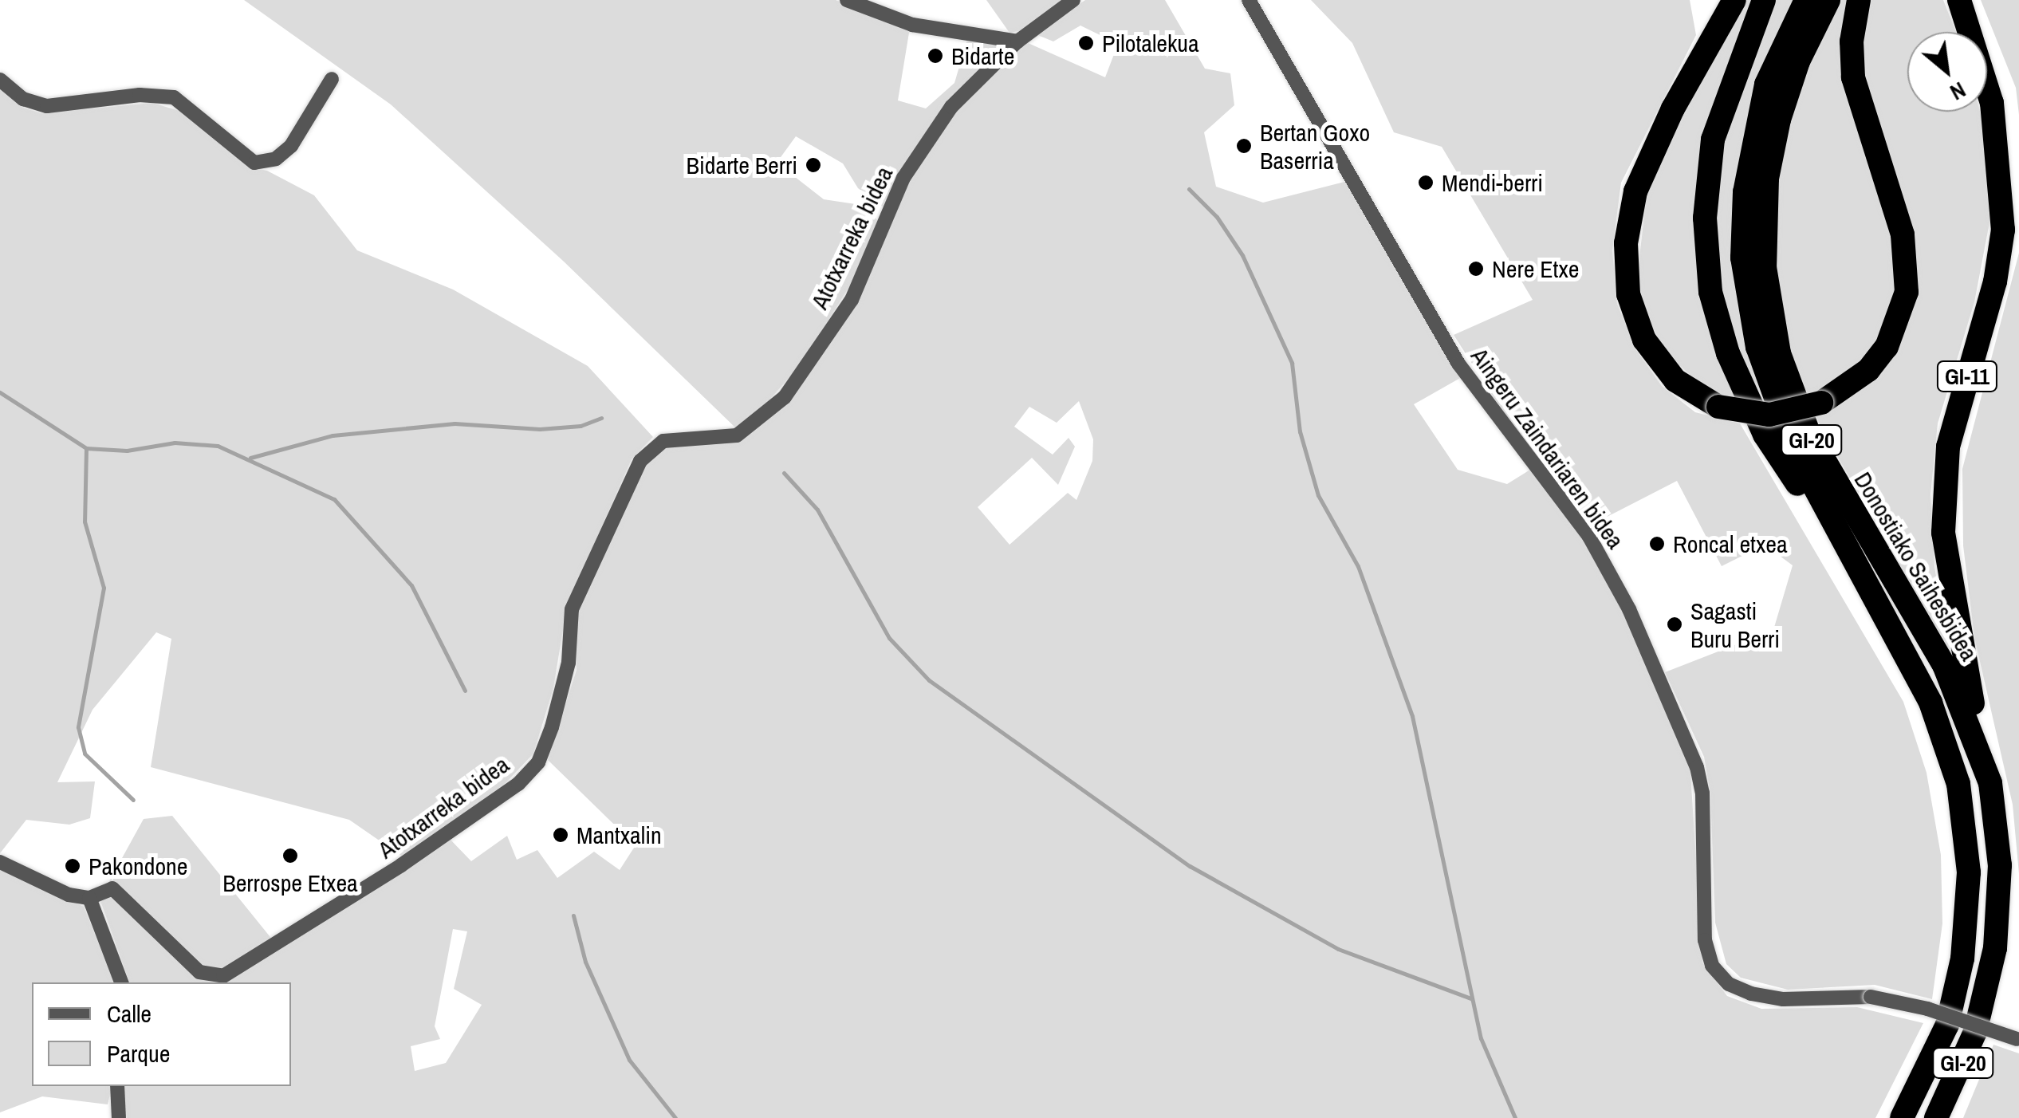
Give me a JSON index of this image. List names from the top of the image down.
{
  "streets": {
    "highway": ["GI-11", "GI-20", "Donostiako Saihesbidea"],
    "street": ["Atotxarreka bidea", "Aingeru Zaindariaren bidea"]
  },
  "crossings": [
    ["GI-11", "Donostiako Saihesbidea"]
  ],
  "places": [
    "Pilotalekua",
    "Bidarte",
    "Bertan Goxo Baserria",
    "Bidarte Berri",
    "Mendi-berri",
    "Nere Etxe",
    "Roncal etxea",
    "Sagasti Buru Berri",
    "Mantxalin",
    "Berrospe Etxea",
    "Pakondone"
  ],
  "legend": ["Calle", "Parque"],
  "north": "bottom right"
}
